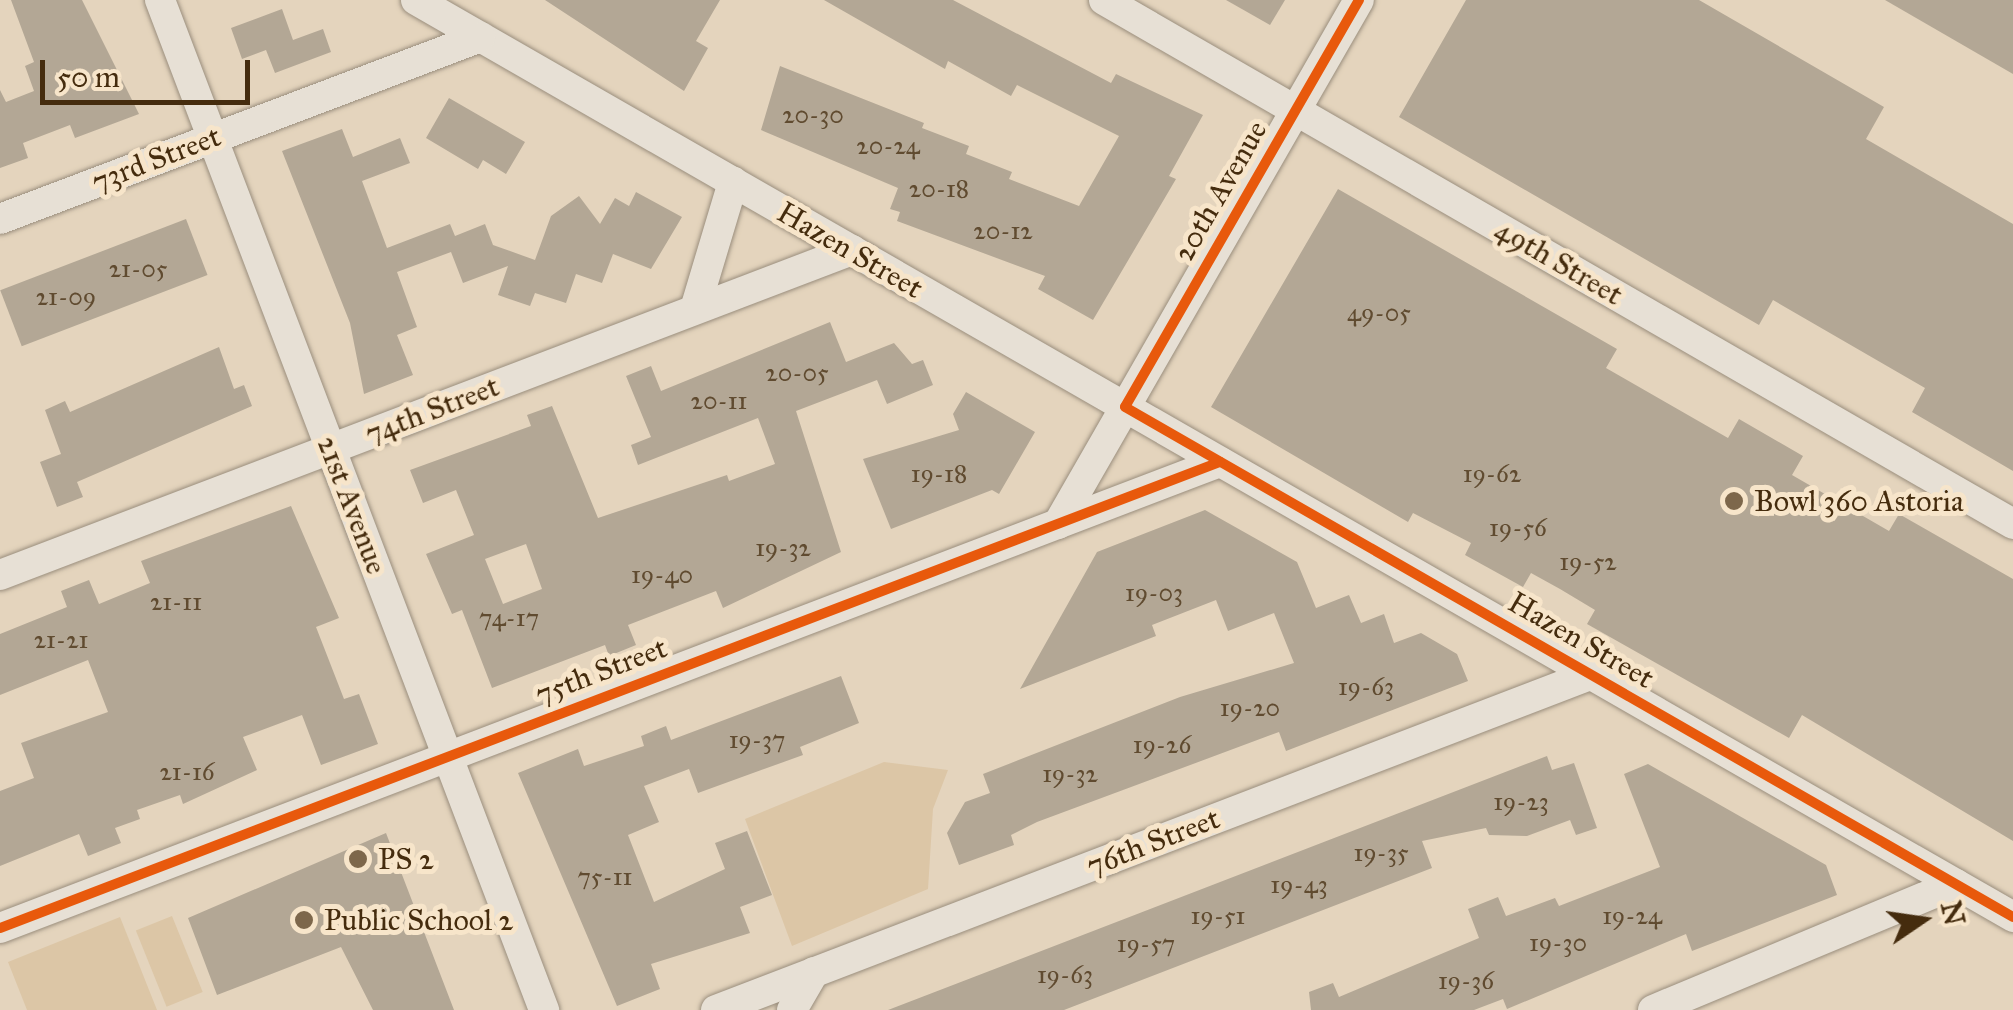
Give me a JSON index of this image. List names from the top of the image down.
{
  "streets": {
    "street": [
      "73rd Street",
      "20th Avenue",
      "Hazen Street",
      "49th Street",
      "74th Street",
      "21st Avenue",
      "75th Street",
      "76th Street"
    ]
  },
  "crossings": [
    ["73rd Street", "Hazen Street"],
    ["73rd Street", "21st Avenue"],
    ["20th Avenue", "Hazen Street"],
    ["20th Avenue", "49th Street"],
    ["20th Avenue", "75th Street"],
    ["Hazen Street", "74th Street"],
    ["Hazen Street", "75th Street"],
    ["Hazen Street", "76th Street"],
    ["74th Street", "21st Avenue"],
    ["21st Avenue", "75th Street"]
  ],
  "places": ["Bowl 360 Astoria", "PS 2", "Public School 2"],
  "house_numbers": [
    "20-30",
    "20-24",
    "20-18",
    "20-12",
    "21-05",
    "21-09",
    "49-05",
    "20-05",
    "20-11",
    "19-18",
    "19-62",
    "19-56",
    "19-32",
    "19-52",
    "19-40",
    "19-03",
    "21-11",
    "74-17",
    "21-21",
    "19-63",
    "19-20",
    "19-37",
    "19-26",
    "21-16",
    "19-32",
    "19-23",
    "19-35",
    "75-11",
    "19-43",
    "19-51",
    "19-24",
    "19-30",
    "19-57",
    "19-63",
    "19-36"
  ],
  "scale_bar": "50 m",
  "north": "right"
}
